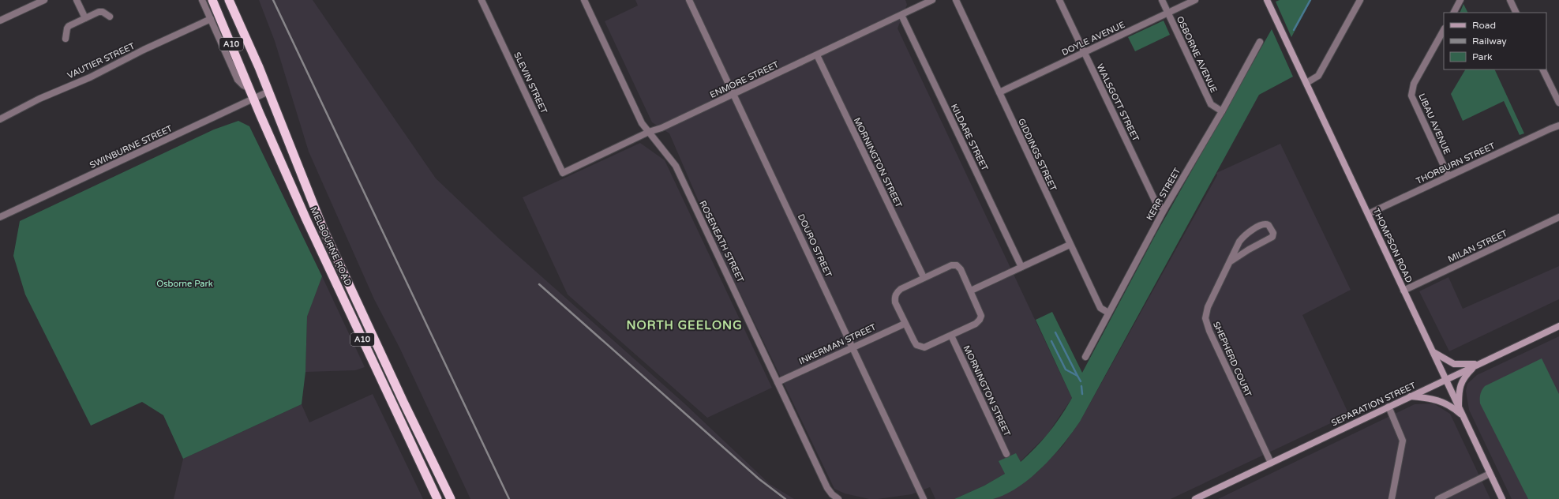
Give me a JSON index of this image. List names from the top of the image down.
{
  "streets": {
    "highway": ["A10", "MELBOURNE ROAD"],
    "main road": ["THOMPSON ROAD", "SEPARATION STREET"],
    "street": [
      "DOYLE AVENUE",
      "OSBORNE AVENUE",
      "VAUTIER STREET",
      "ENMORE STREET",
      "SLEVIN STREET",
      "WALSGOTT STREET",
      "LIBAU AVENUE",
      "KILDARE STREET",
      "SWINBURNE STREET",
      "GIDDINGS STREET",
      "MORNINGTON STREET",
      "THORBURN STREET",
      "KERR STREET",
      "ROSENEATH STREET",
      "DOURO STREET",
      "MILAN STREET",
      "INKERMAN STREET",
      "SHEPHERD COURT"
    ]
  },
  "crossings": [
    ["DOYLE AVENUE", "OSBORNE AVENUE"],
    ["DOYLE AVENUE", "WALSGOTT STREET"],
    ["DOYLE AVENUE", "GIDDINGS STREET"],
    ["OSBORNE AVENUE", "KERR STREET"],
    ["ENMORE STREET", "SLEVIN STREET"],
    ["ENMORE STREET", "KILDARE STREET"],
    ["ENMORE STREET", "MORNINGTON STREET"],
    ["ENMORE STREET", "ROSENEATH STREET"],
    ["ENMORE STREET", "DOURO STREET"],
    ["WALSGOTT STREET", "KERR STREET"],
    ["LIBAU AVENUE", "THORBURN STREET"],
    ["SWINBURNE STREET", "MELBOURNE ROAD"],
    ["GIDDINGS STREET", "KERR STREET"],
    ["MORNINGTON STREET", "INKERMAN STREET"],
    ["THORBURN STREET", "THOMPSON ROAD"],
    ["ROSENEATH STREET", "INKERMAN STREET"],
    ["DOURO STREET", "INKERMAN STREET"],
    ["THOMPSON ROAD", "MILAN STREET"],
    ["THOMPSON ROAD", "SEPARATION STREET"],
    ["SHEPHERD COURT", "SEPARATION STREET"]
  ],
  "districts": ["NORTH GEELONG"],
  "parks": ["Osborne Park"],
  "legend": ["Road", "Railway", "Park"]
}
